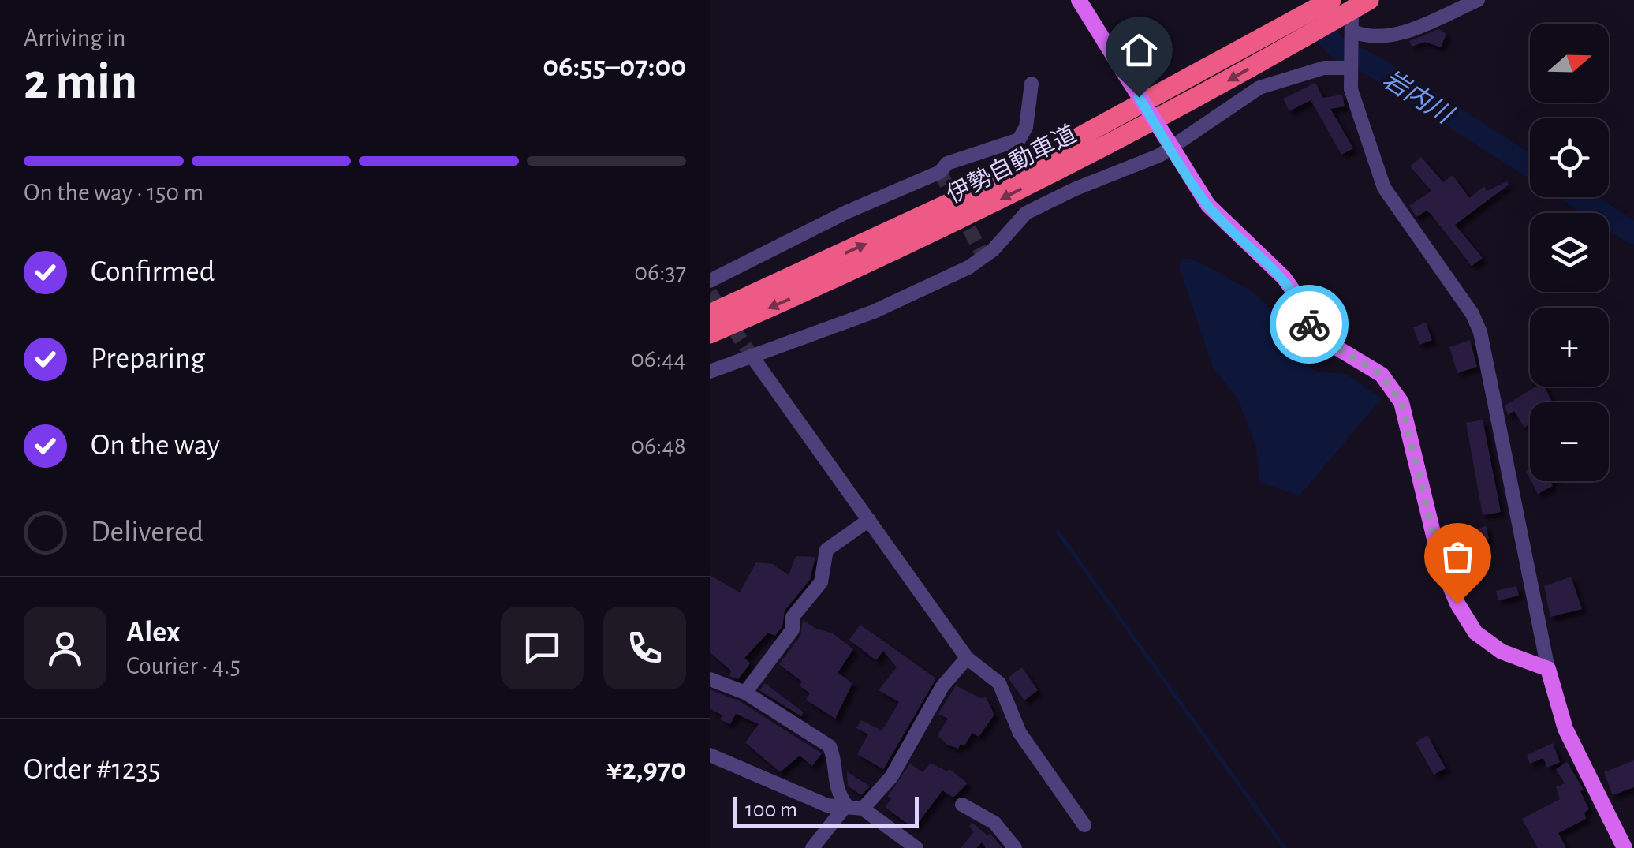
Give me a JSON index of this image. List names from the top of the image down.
{
  "streets": {
    "highway": ["伊勢自動車道"]
  },
  "water": ["岩内川"],
  "scale_bar": "100 m",
  "north": "right",
  "page": {
    "heading": ["2 min", "Arriving in", "06:55–07:00"],
    "panel": [
      "Alex",
      "Courier · 4.5",
      "Order #1235",
      "¥2,970"
    ],
    "map_buttons": ["+", "−"],
    "bar": "On the way · 150 m",
    "list": [
      ["Confirmed", "06:37"],
      ["Preparing", "06:44"],
      ["On the way", "06:48"],
      "Delivered"
    ],
    "scale": "100 m"
  }
}
